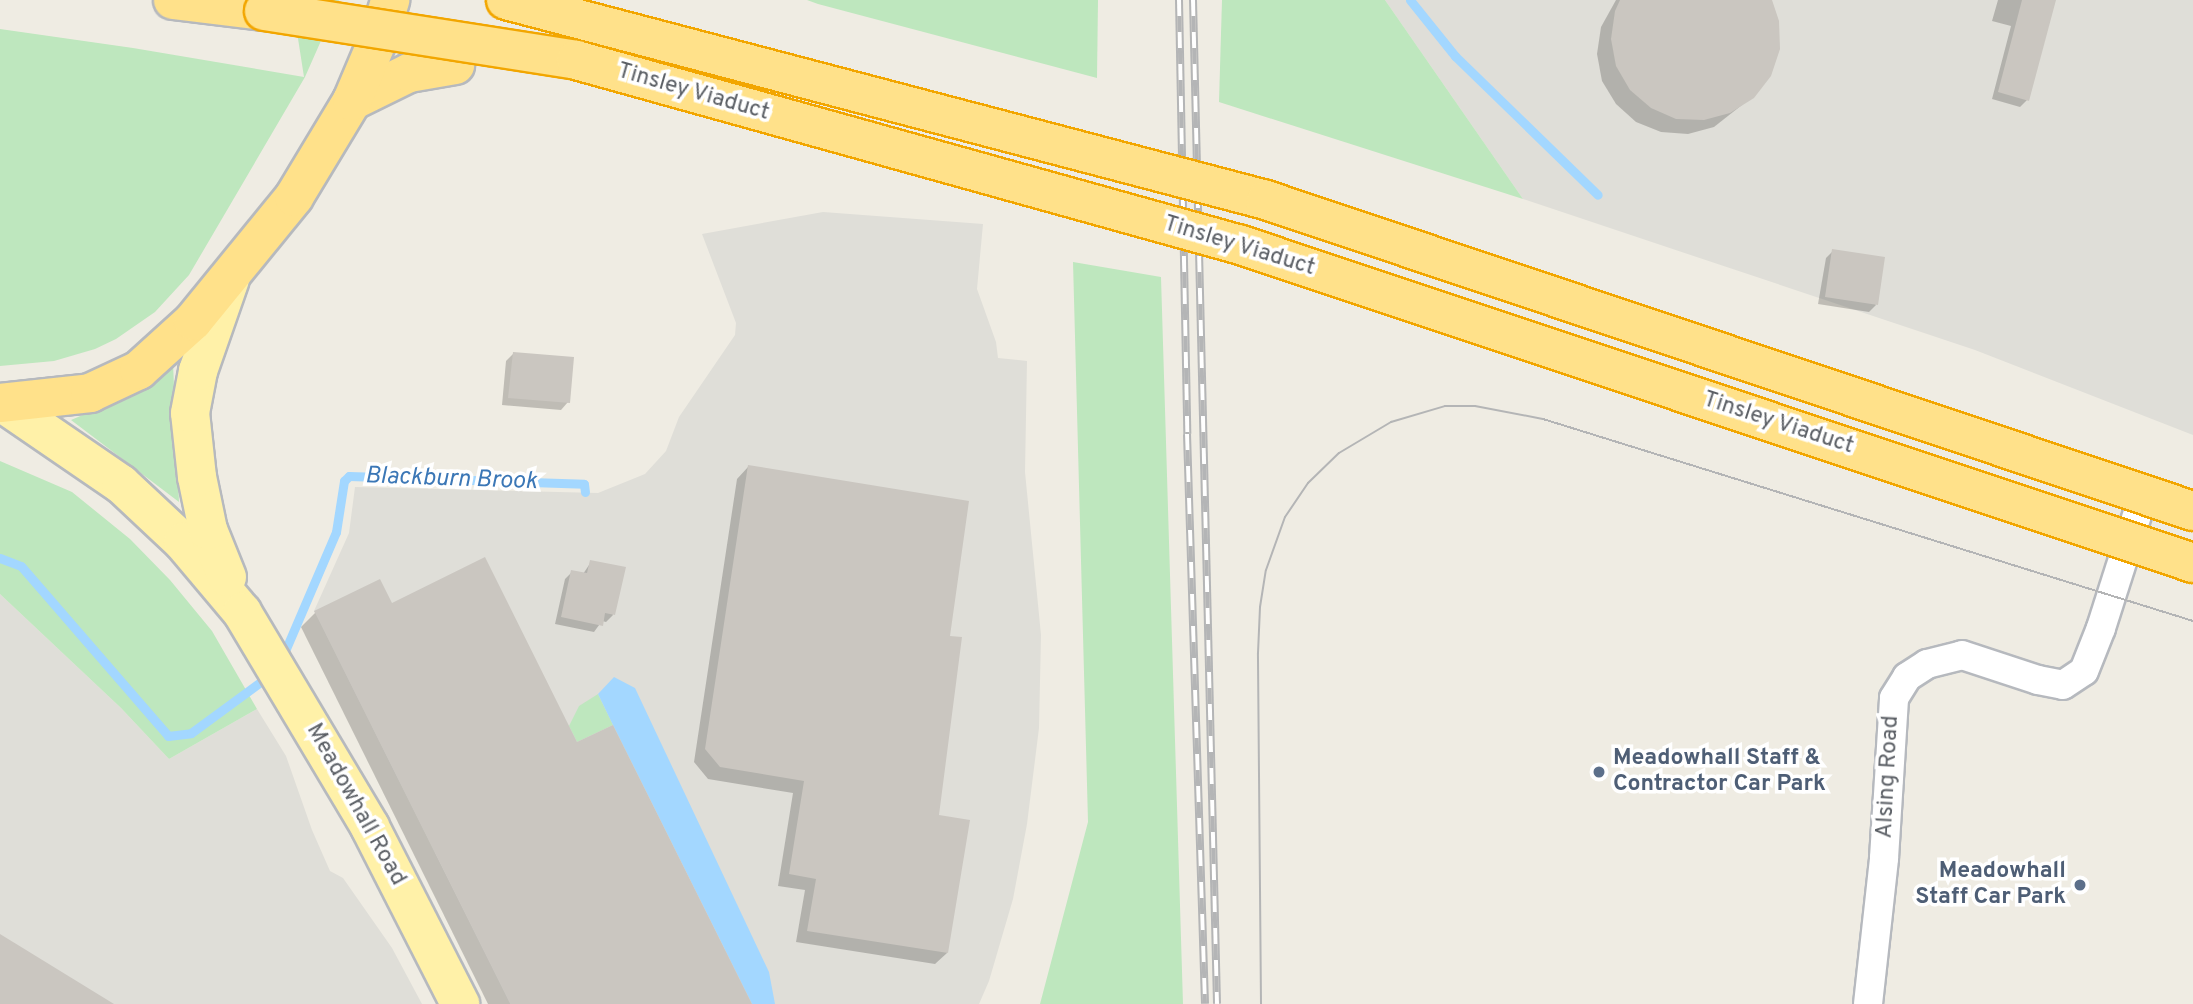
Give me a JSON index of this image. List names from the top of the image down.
{
  "streets": {
    "highway": ["Tinsley Viaduct"],
    "main road": ["Meadowhall Road"],
    "street": ["Alsing Road"]
  },
  "water": ["Blackburn Brook"],
  "places": ["Meadowhall Staff & Contractor Car Park", "Meadowhall Staff Car Park"]
}
